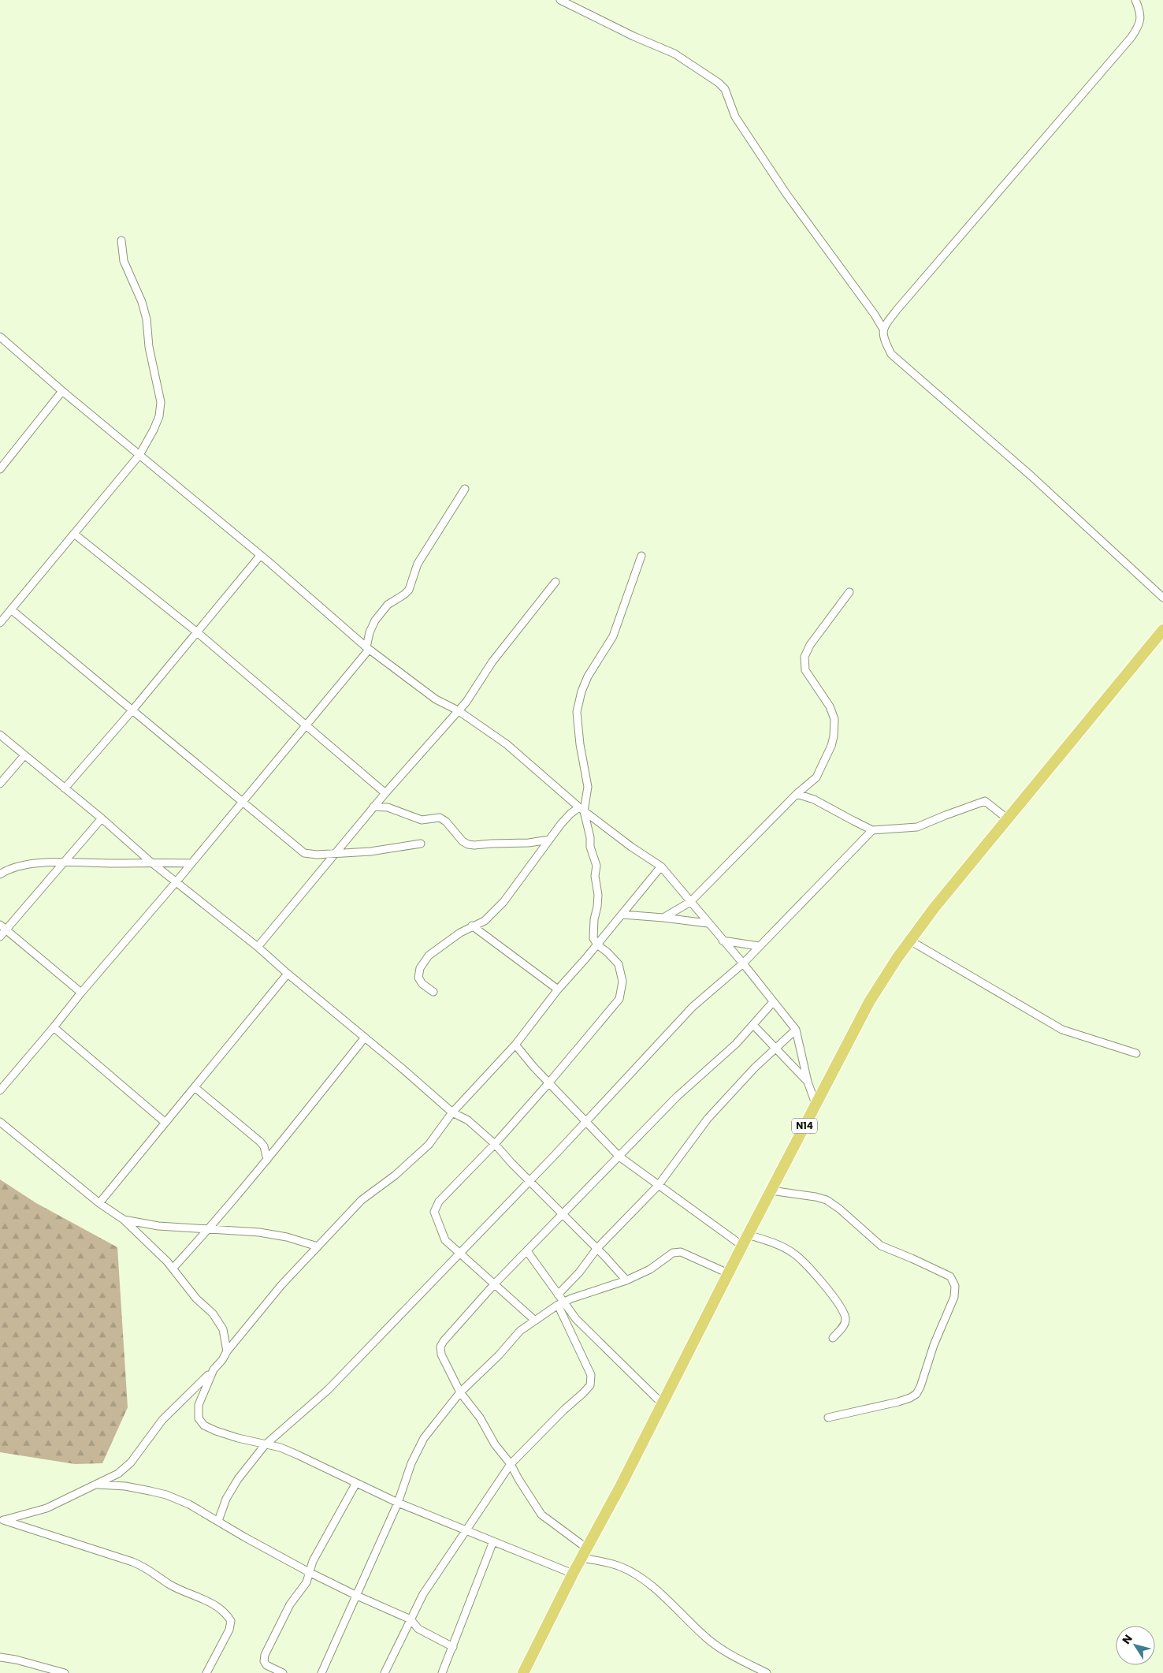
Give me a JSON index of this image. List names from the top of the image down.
{
  "streets": {
    "main road": ["N14"]
  },
  "north": "top left"
}
